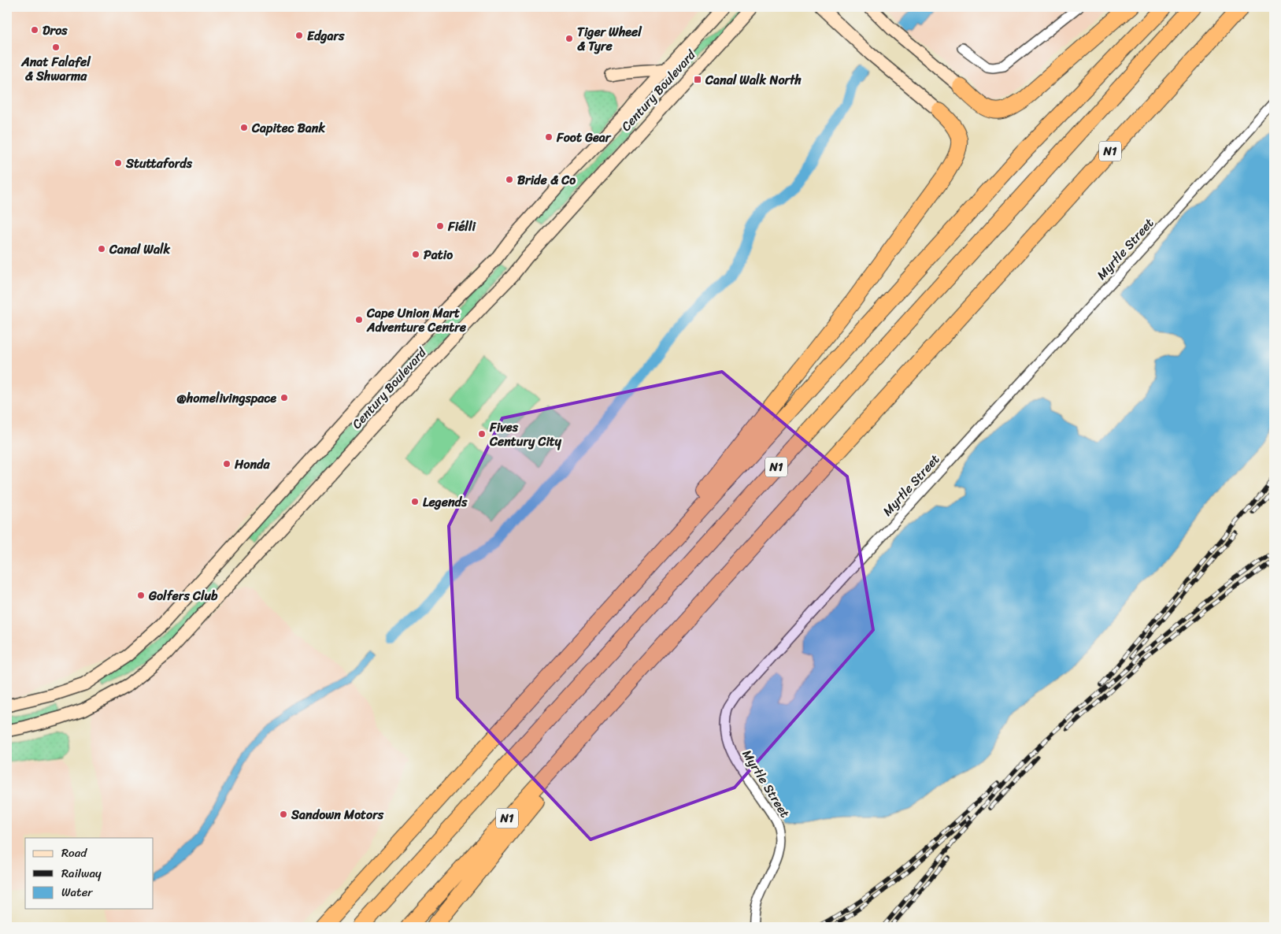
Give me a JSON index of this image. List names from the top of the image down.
{
  "streets": {
    "highway": ["N1"],
    "main road": ["Century Boulevard"],
    "street": ["Myrtle Street"]
  },
  "places": {
    "other": [
      "Dros",
      "Edgars",
      "Tiger Wheel & Tyre",
      "Anat Falafel & Shwarma",
      "Capitec Bank",
      "Foot Gear",
      "Stuttafords",
      "Bride & Co",
      "Fiélli",
      "Canal Walk",
      "Patio",
      "Cape Union Mart Adventure Centre",
      "@homelivingspace",
      "Fives Century City",
      "Honda",
      "Legends",
      "Golfers Club",
      "Sandown Motors"
    ],
    "transit": ["Canal Walk North"]
  },
  "legend": ["Road", "Railway", "Water"]
}
